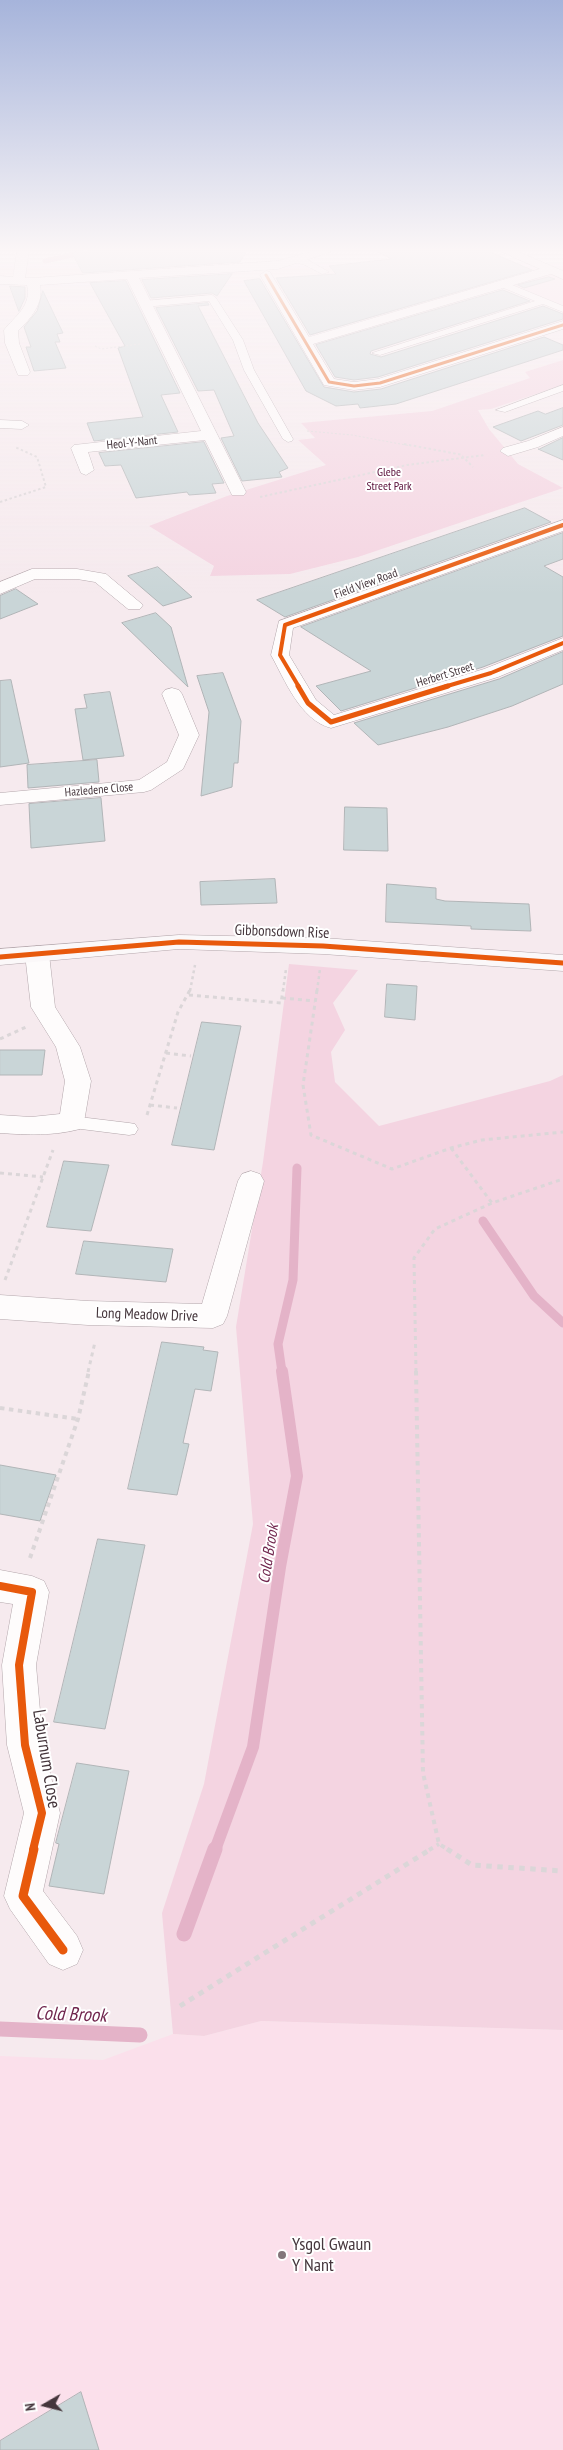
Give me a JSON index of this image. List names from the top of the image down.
{
  "streets": {
    "street": [
      "Heol-Y-Nant",
      "Field View Road",
      "Herbert Street",
      "Hazledene Close",
      "Gibbonsdown Rise",
      "Long Meadow Drive",
      "Laburnum Close"
    ]
  },
  "crossings": [
    ["Field View Road", "Herbert Street"]
  ],
  "water": ["Cold Brook"],
  "parks": ["Glebe Street Park"],
  "places": ["Ysgol Gwaun Y Nant"],
  "north": "left"
}
